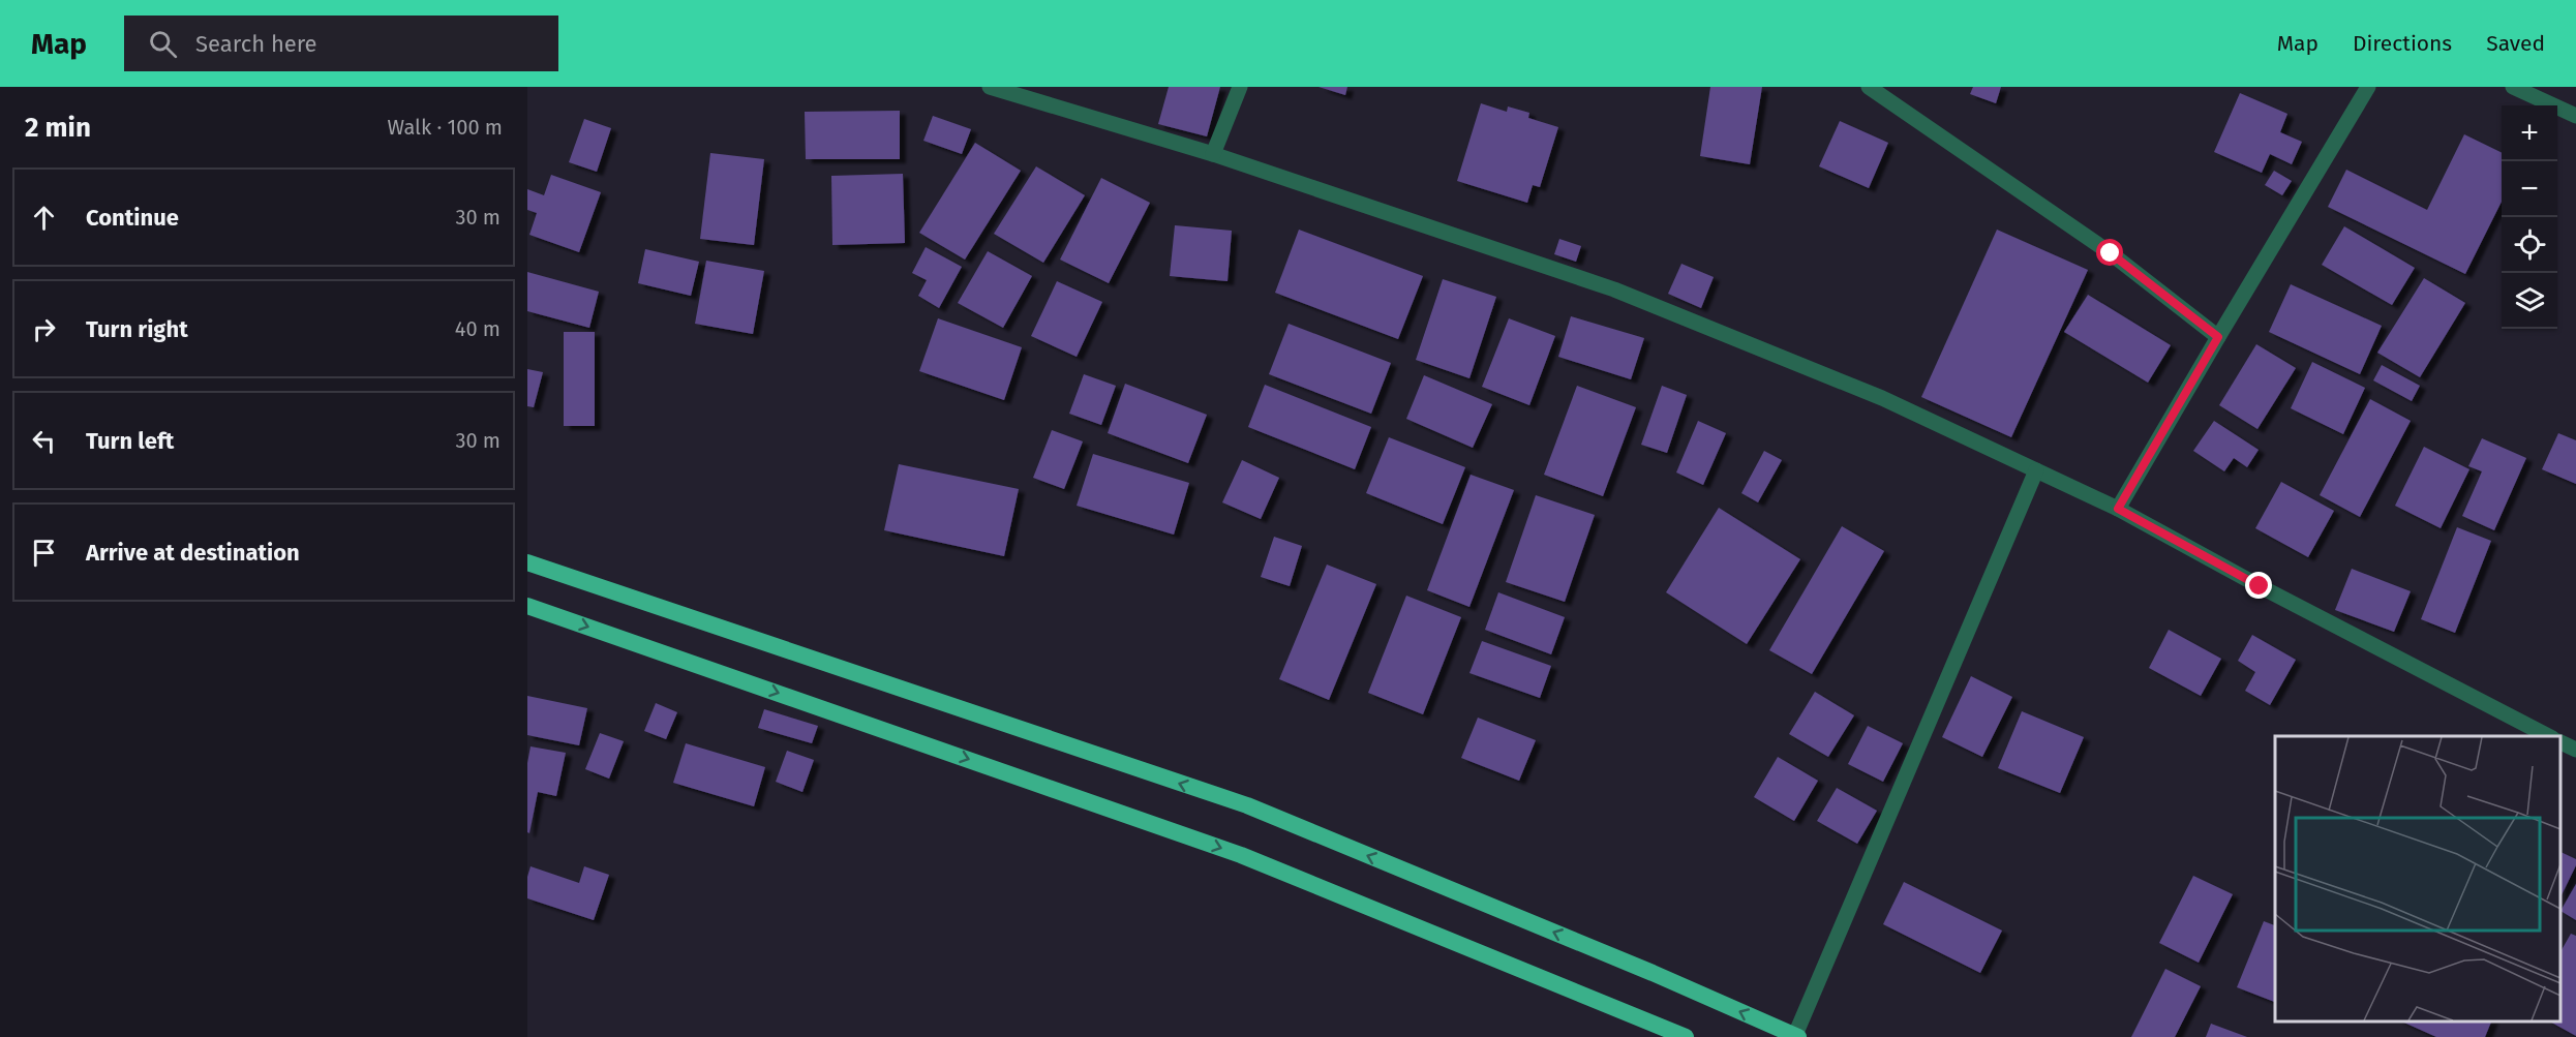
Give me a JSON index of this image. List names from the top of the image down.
{
  "page": {
    "header": "Map",
    "search": "Search here",
    "nav": ["Map", "Directions", "Saved"],
    "heading": ["2 min", "Walk · 100 m"],
    "map_buttons": ["+", "−"],
    "list": [
      ["Continue", "30 m"],
      ["Turn right", "40 m"],
      ["Turn left", "30 m"],
      "Arrive at destination"
    ]
  }
}
